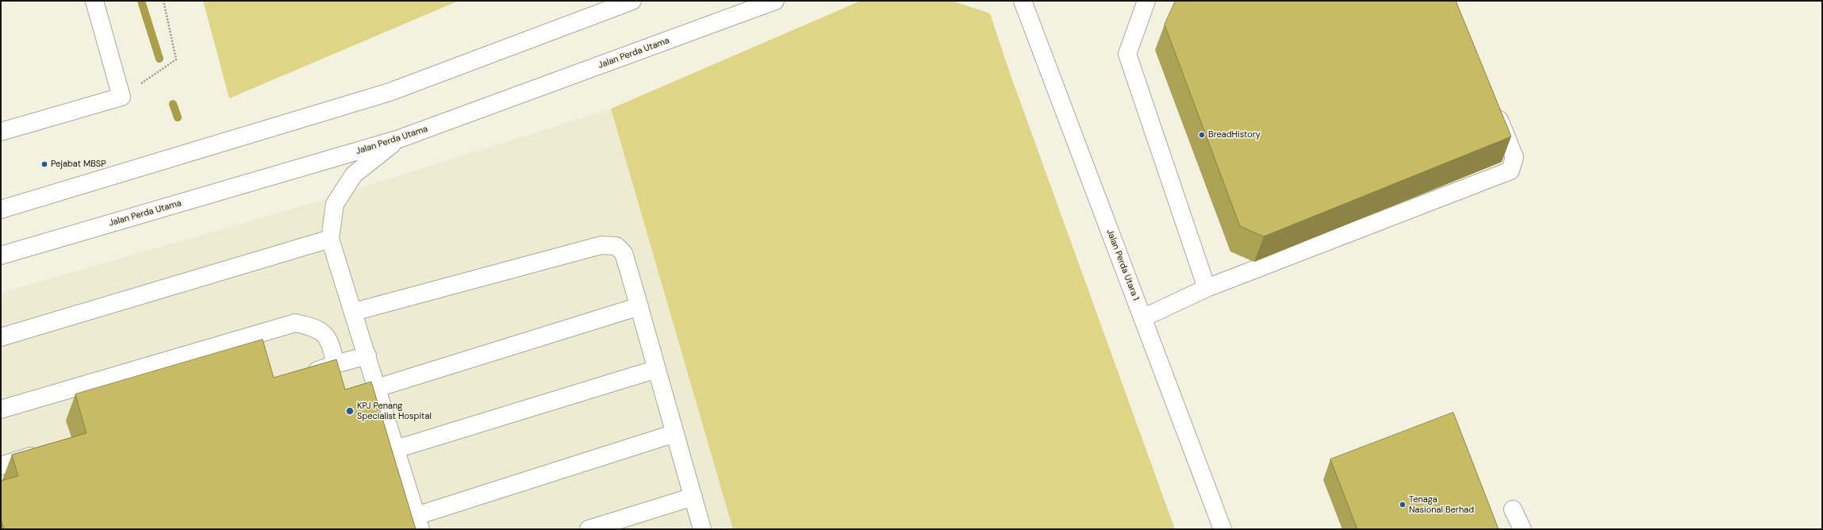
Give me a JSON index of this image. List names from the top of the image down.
{
  "streets": {
    "street": ["Jalan Perda Utama", "Jalan Perda Utara 1"]
  },
  "places": [
    "BreadHistory",
    "Pejabat MBSP",
    "KPJ Penang Specialist Hospital",
    "Tenaga Nasional Berhad"
  ]
}
